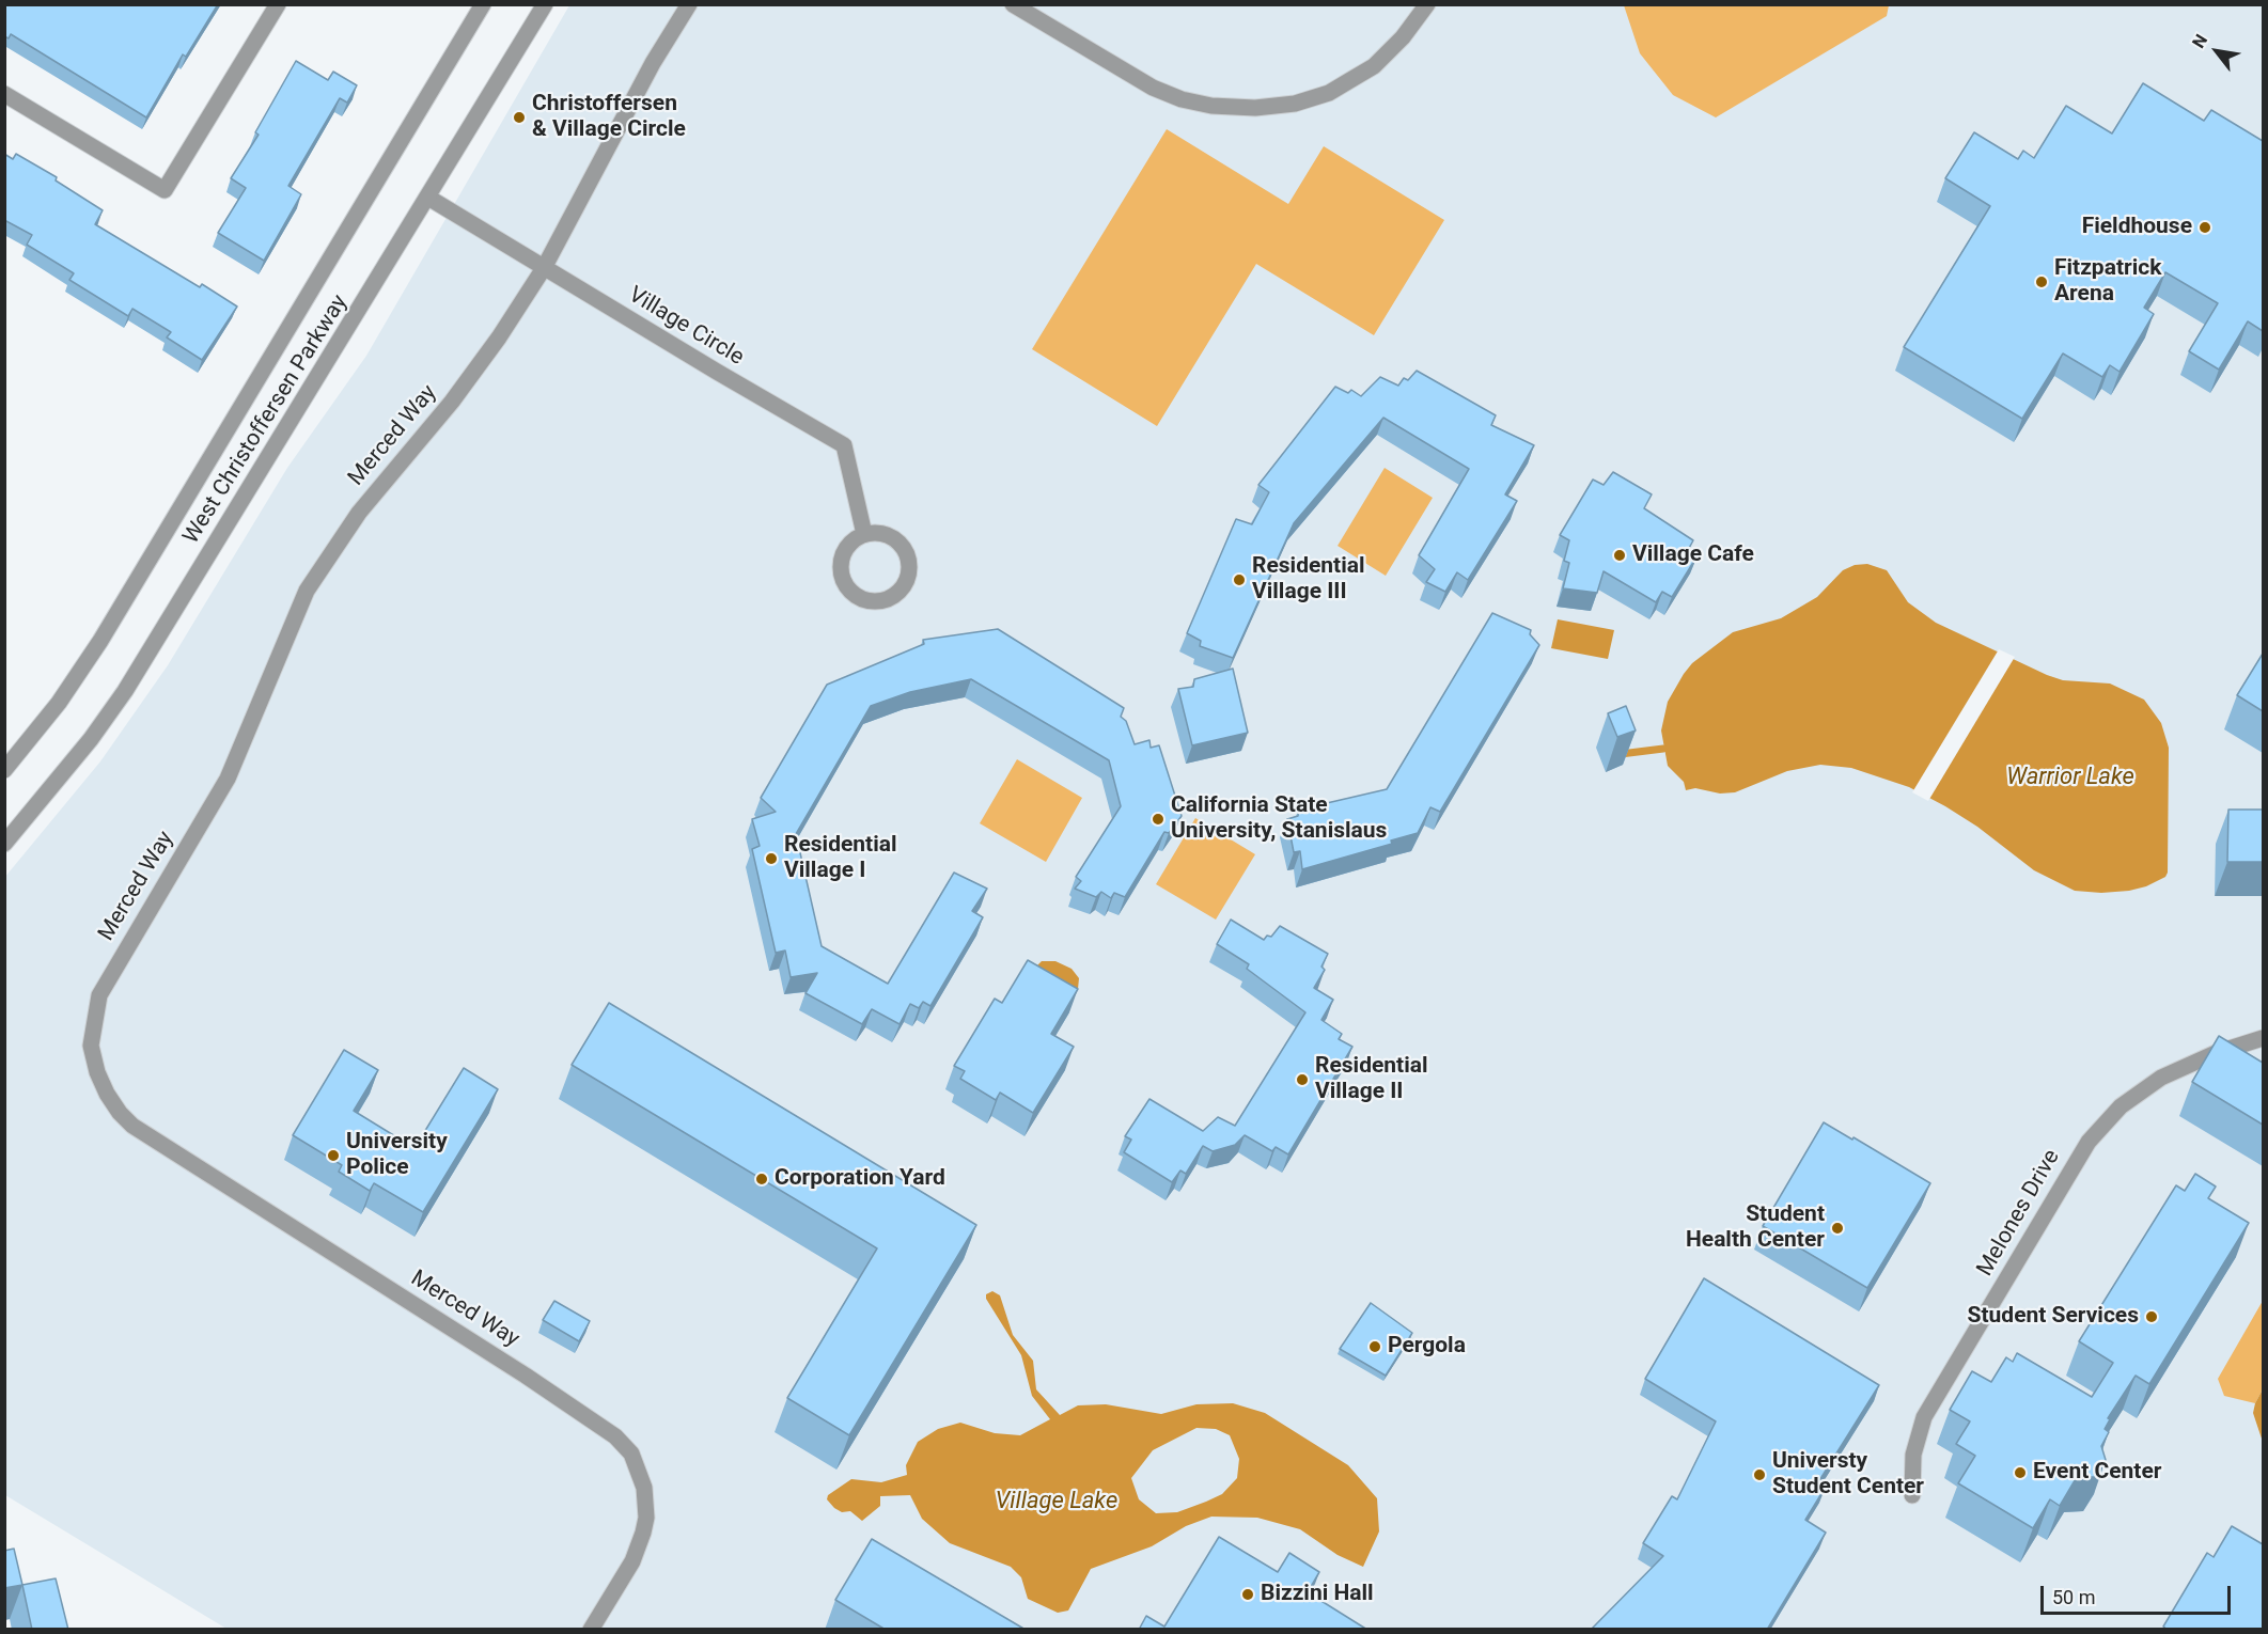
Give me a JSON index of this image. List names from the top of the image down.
{
  "streets": {
    "street": [
      "Village Circle",
      "West Christoffersen Parkway",
      "Merced Way",
      "Melones Drive"
    ]
  },
  "crossings": [
    ["Village Circle", "West Christoffersen Parkway"],
    ["Village Circle", "Merced Way"]
  ],
  "water": ["Warrior Lake", "Village Lake"],
  "places": [
    "Christoffersen & Village Circle",
    "Fieldhouse",
    "Fitzpatrick Arena",
    "Village Cafe",
    "Residential Village III",
    "California State University, Stanislaus",
    "Residential Village I",
    "Residential Village II",
    "University Police",
    "Corporation Yard",
    "Student Health Center",
    "Student Services",
    "Pergola",
    "Event Center",
    "Universty Student Center",
    "Bizzini Hall"
  ],
  "scale_bar": "50 m",
  "north": "top left"
}
